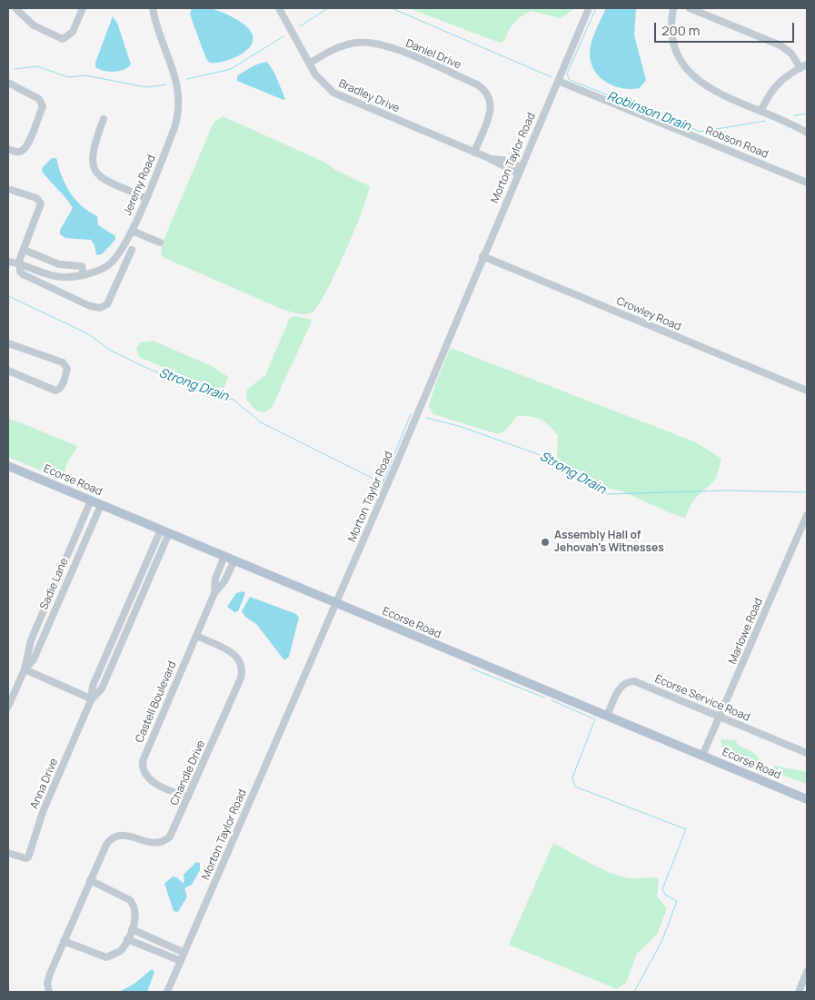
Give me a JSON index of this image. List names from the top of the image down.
{
  "streets": {
    "main road": ["Ecorse Road"],
    "street": [
      "Daniel Drive",
      "Bradley Drive",
      "Robson Road",
      "Morton Taylor Road",
      "Jeremy Road",
      "Crowley Road",
      "Sadie Lane",
      "Marlowe Road",
      "Ecorse Service Road",
      "Castell Boulevard",
      "Chandle Drive",
      "Anna Drive"
    ]
  },
  "crossings": [
    ["Daniel Drive", "Bradley Drive"],
    ["Bradley Drive", "Morton Taylor Road"],
    ["Robson Road", "Morton Taylor Road"],
    ["Morton Taylor Road", "Crowley Road"],
    ["Morton Taylor Road", "Ecorse Road"],
    ["Ecorse Road", "Sadie Lane"],
    ["Ecorse Road", "Marlowe Road"],
    ["Ecorse Road", "Ecorse Service Road"],
    ["Ecorse Road", "Castell Boulevard"],
    ["Ecorse Road", "Anna Drive"],
    ["Marlowe Road", "Ecorse Service Road"],
    ["Castell Boulevard", "Chandle Drive"]
  ],
  "water": ["Robinson Drain", "Strong Drain"],
  "places": ["Assembly Hall of Jehovah's Witnesses"],
  "scale_bar": "200 m"
}
